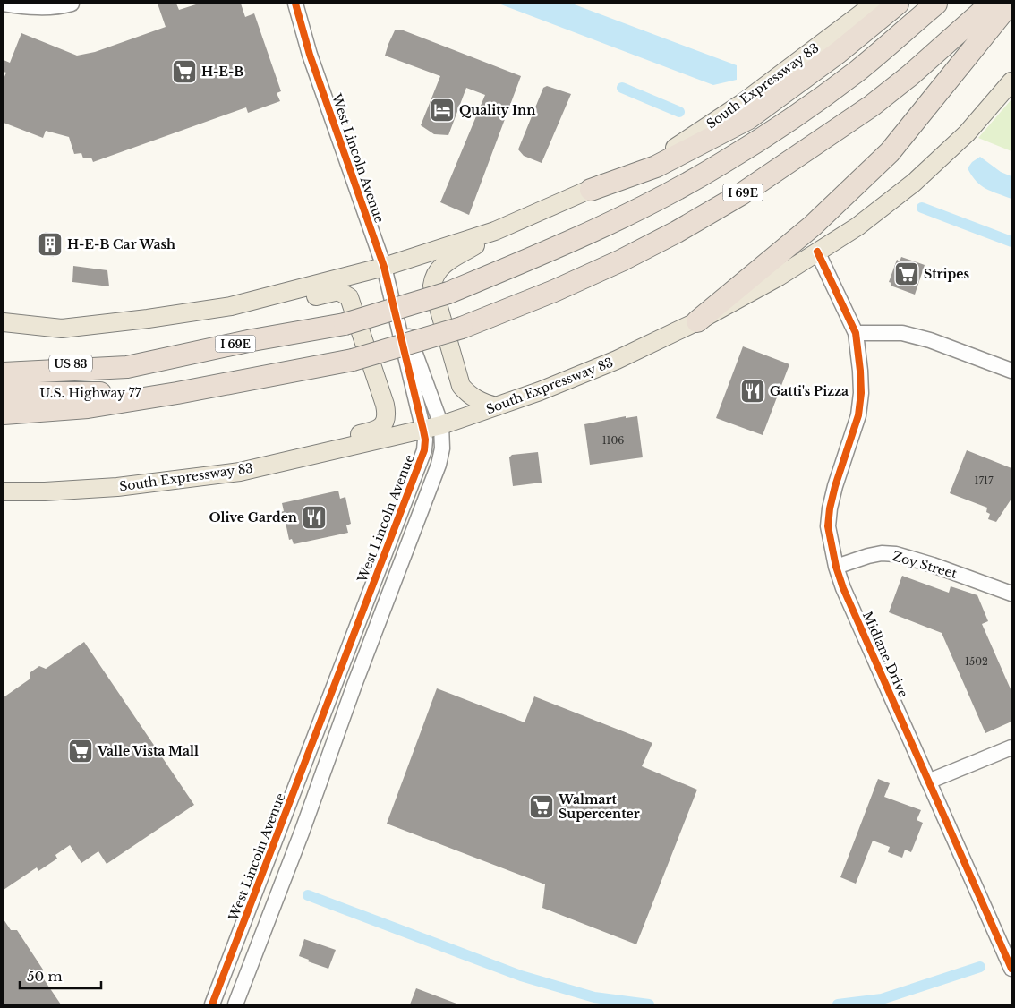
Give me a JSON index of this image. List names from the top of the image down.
{
  "streets": {
    "highway": ["I 69E", "US 83", "U.S. Highway 77"],
    "main road": ["South Expressway 83"],
    "street": ["West Lincoln Avenue", "Zoy Street", "Midlane Drive"]
  },
  "crossings": [
    ["South Expressway 83", "West Lincoln Avenue"],
    ["South Expressway 83", "Midlane Drive"],
    ["I 69E", "US 83"],
    ["I 69E", "U.S. Highway 77"],
    ["US 83", "U.S. Highway 77"],
    ["Zoy Street", "Midlane Drive"]
  ],
  "places": {
    "supermarket": [
      "H-E-B",
      "Stripes",
      "Valle Vista Mall",
      "Walmart Supercenter"
    ],
    "hotel": ["Quality Inn"],
    "building": ["H-E-B Car Wash"],
    "restaurant": ["Gatti's Pizza", "Olive Garden"]
  },
  "house_numbers": ["1106", "1717", "1502"],
  "scale_bar": "50 m"
}
